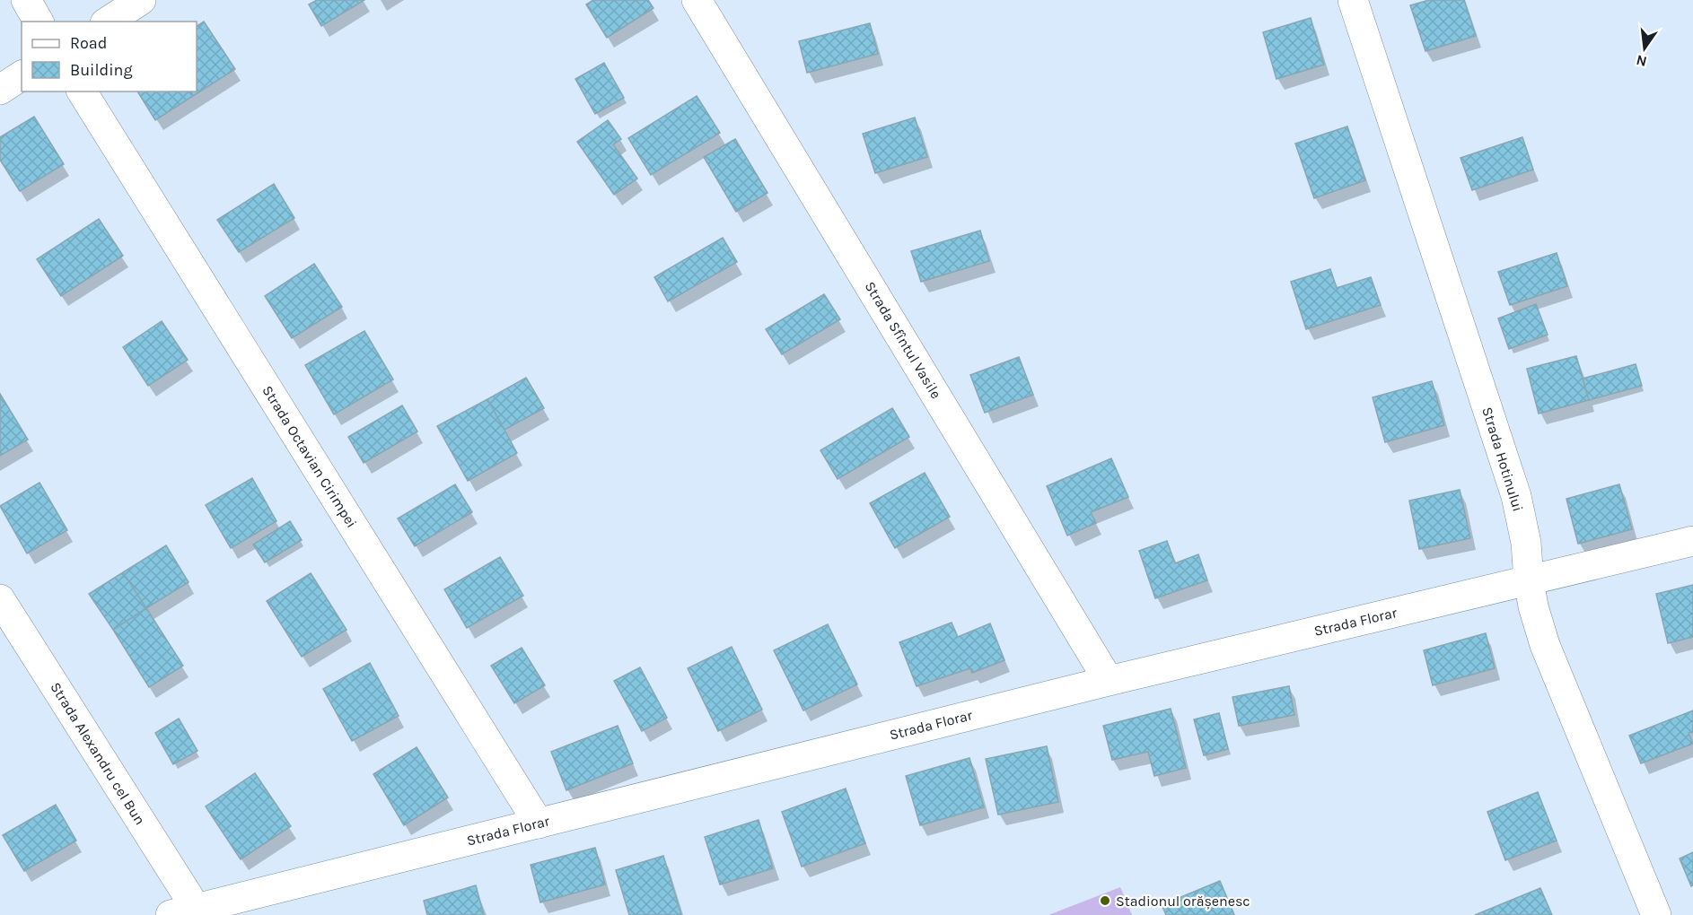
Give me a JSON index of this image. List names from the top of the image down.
{
  "streets": {
    "street": [
      "Strada Sfîntul Vasile",
      "Strada Octavian Cirimpei",
      "Strada Hotinului",
      "Strada Florar",
      "Strada Alexandru cel Bun"
    ]
  },
  "crossings": [
    ["Strada Sfîntul Vasile", "Strada Florar"],
    ["Strada Octavian Cirimpei", "Strada Florar"],
    ["Strada Hotinului", "Strada Florar"],
    ["Strada Florar", "Strada Alexandru cel Bun"]
  ],
  "places": ["Stadionul orășenesc"],
  "legend": ["Road", "Building"],
  "north": "bottom"
}
